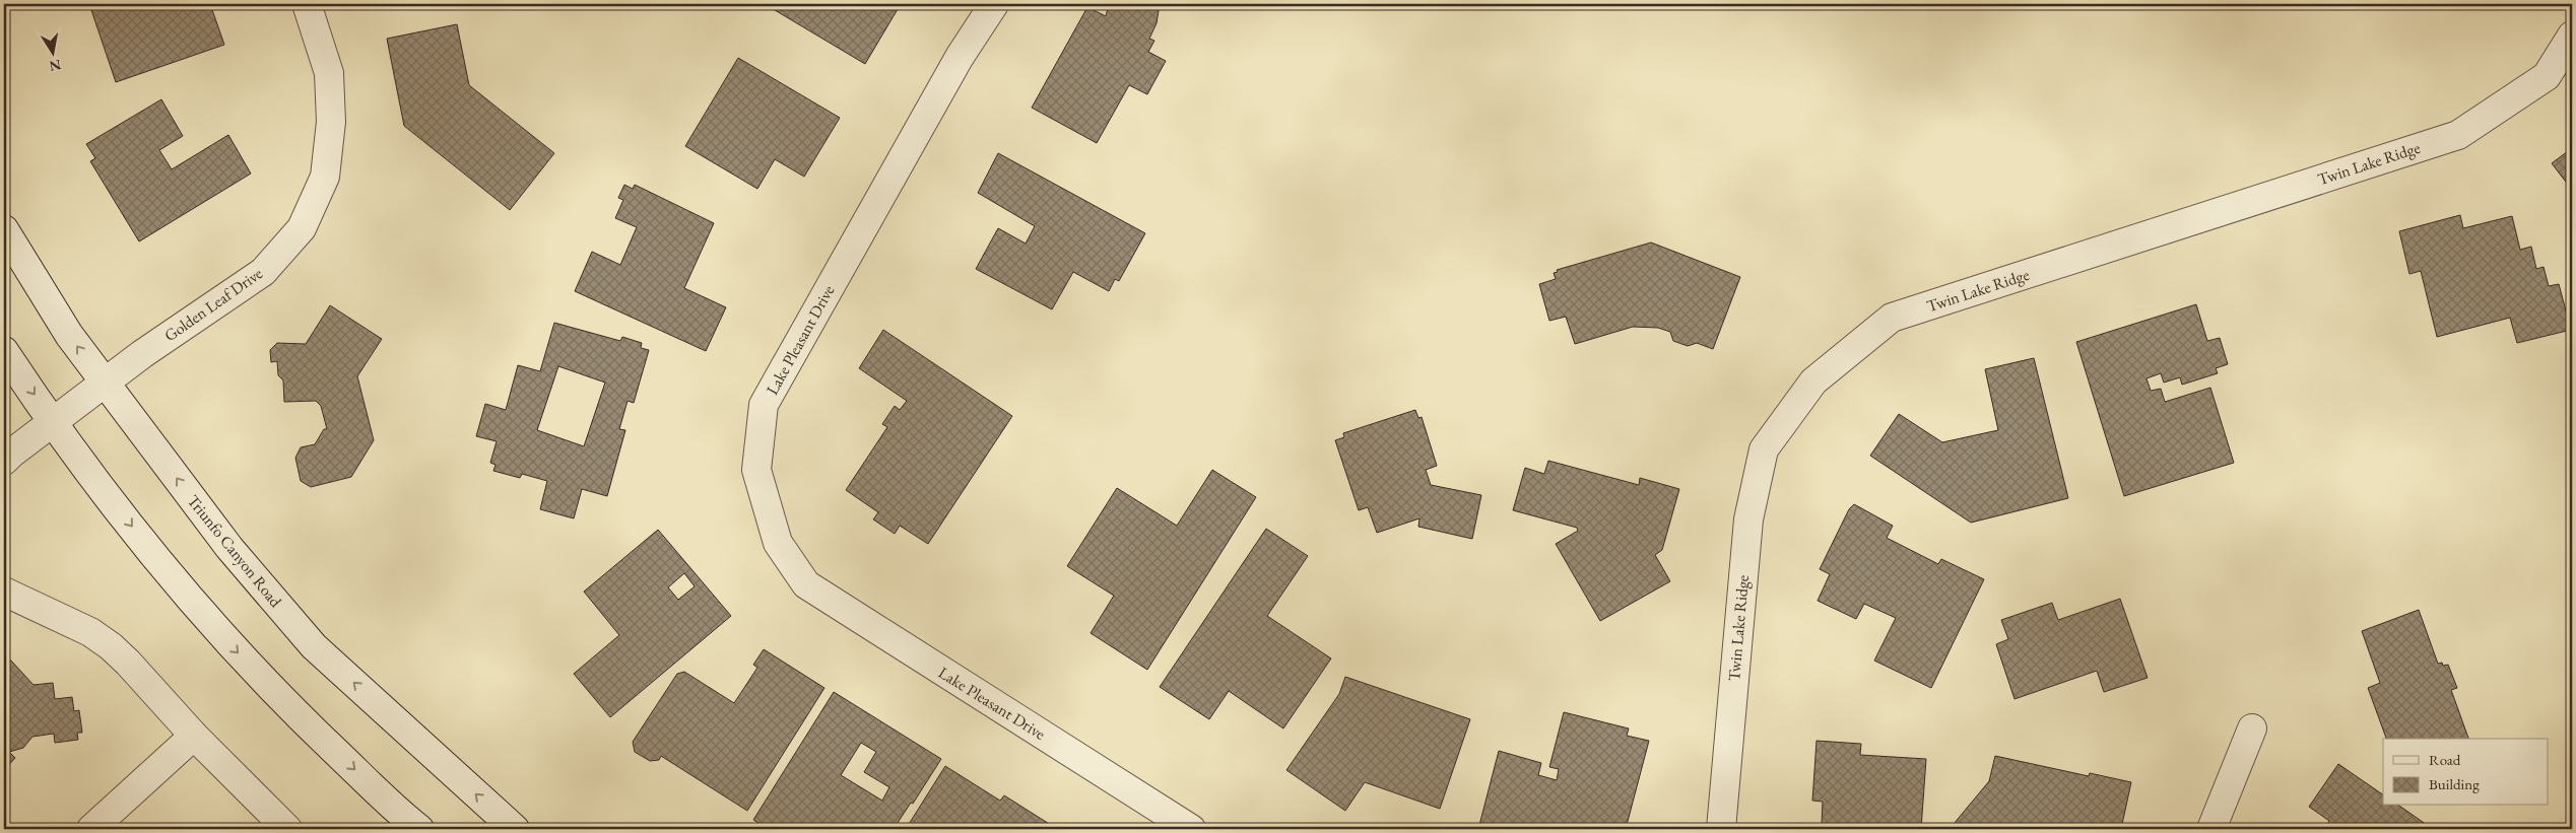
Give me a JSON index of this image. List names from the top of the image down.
{
  "streets": {
    "street": [
      "Twin Lake Ridge",
      "Golden Leaf Drive",
      "Lake Pleasant Drive",
      "Triunfo Canyon Road"
    ]
  },
  "crossings": [
    ["Golden Leaf Drive", "Triunfo Canyon Road"]
  ],
  "legend": ["Road", "Building"],
  "north": "bottom"
}
